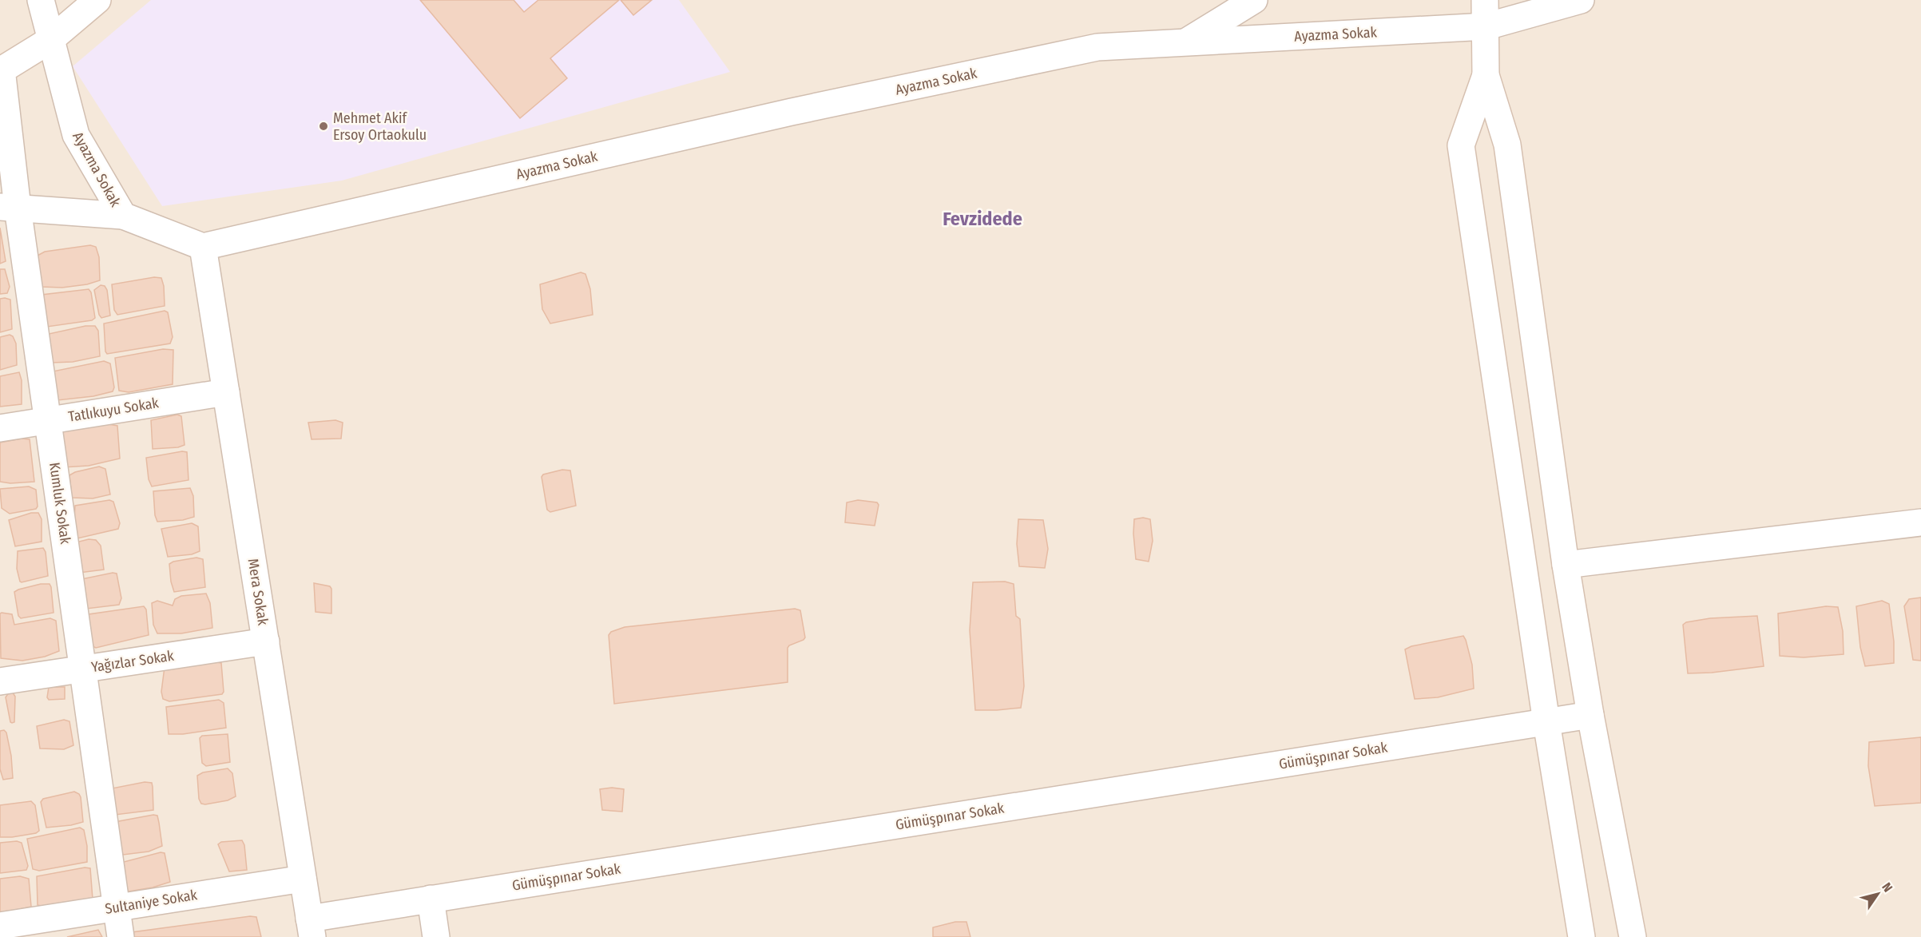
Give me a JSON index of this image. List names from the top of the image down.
{
  "streets": {
    "street": [
      "Ayazma Sokak",
      "Tatlıkuyu Sokak",
      "Kumluk Sokak",
      "Mera Sokak",
      "Yağızlar Sokak",
      "Gümüşpınar Sokak",
      "Sultaniye Sokak"
    ]
  },
  "crossings": [
    ["Ayazma Sokak", "Mera Sokak"],
    ["Tatlıkuyu Sokak", "Kumluk Sokak"],
    ["Tatlıkuyu Sokak", "Mera Sokak"],
    ["Kumluk Sokak", "Yağızlar Sokak"],
    ["Kumluk Sokak", "Sultaniye Sokak"],
    ["Mera Sokak", "Yağızlar Sokak"],
    ["Mera Sokak", "Gümüşpınar Sokak"],
    ["Mera Sokak", "Sultaniye Sokak"]
  ],
  "districts": ["Fevzidede"],
  "places": ["Mehmet Akif Ersoy Ortaokulu"],
  "north": "top right"
}
